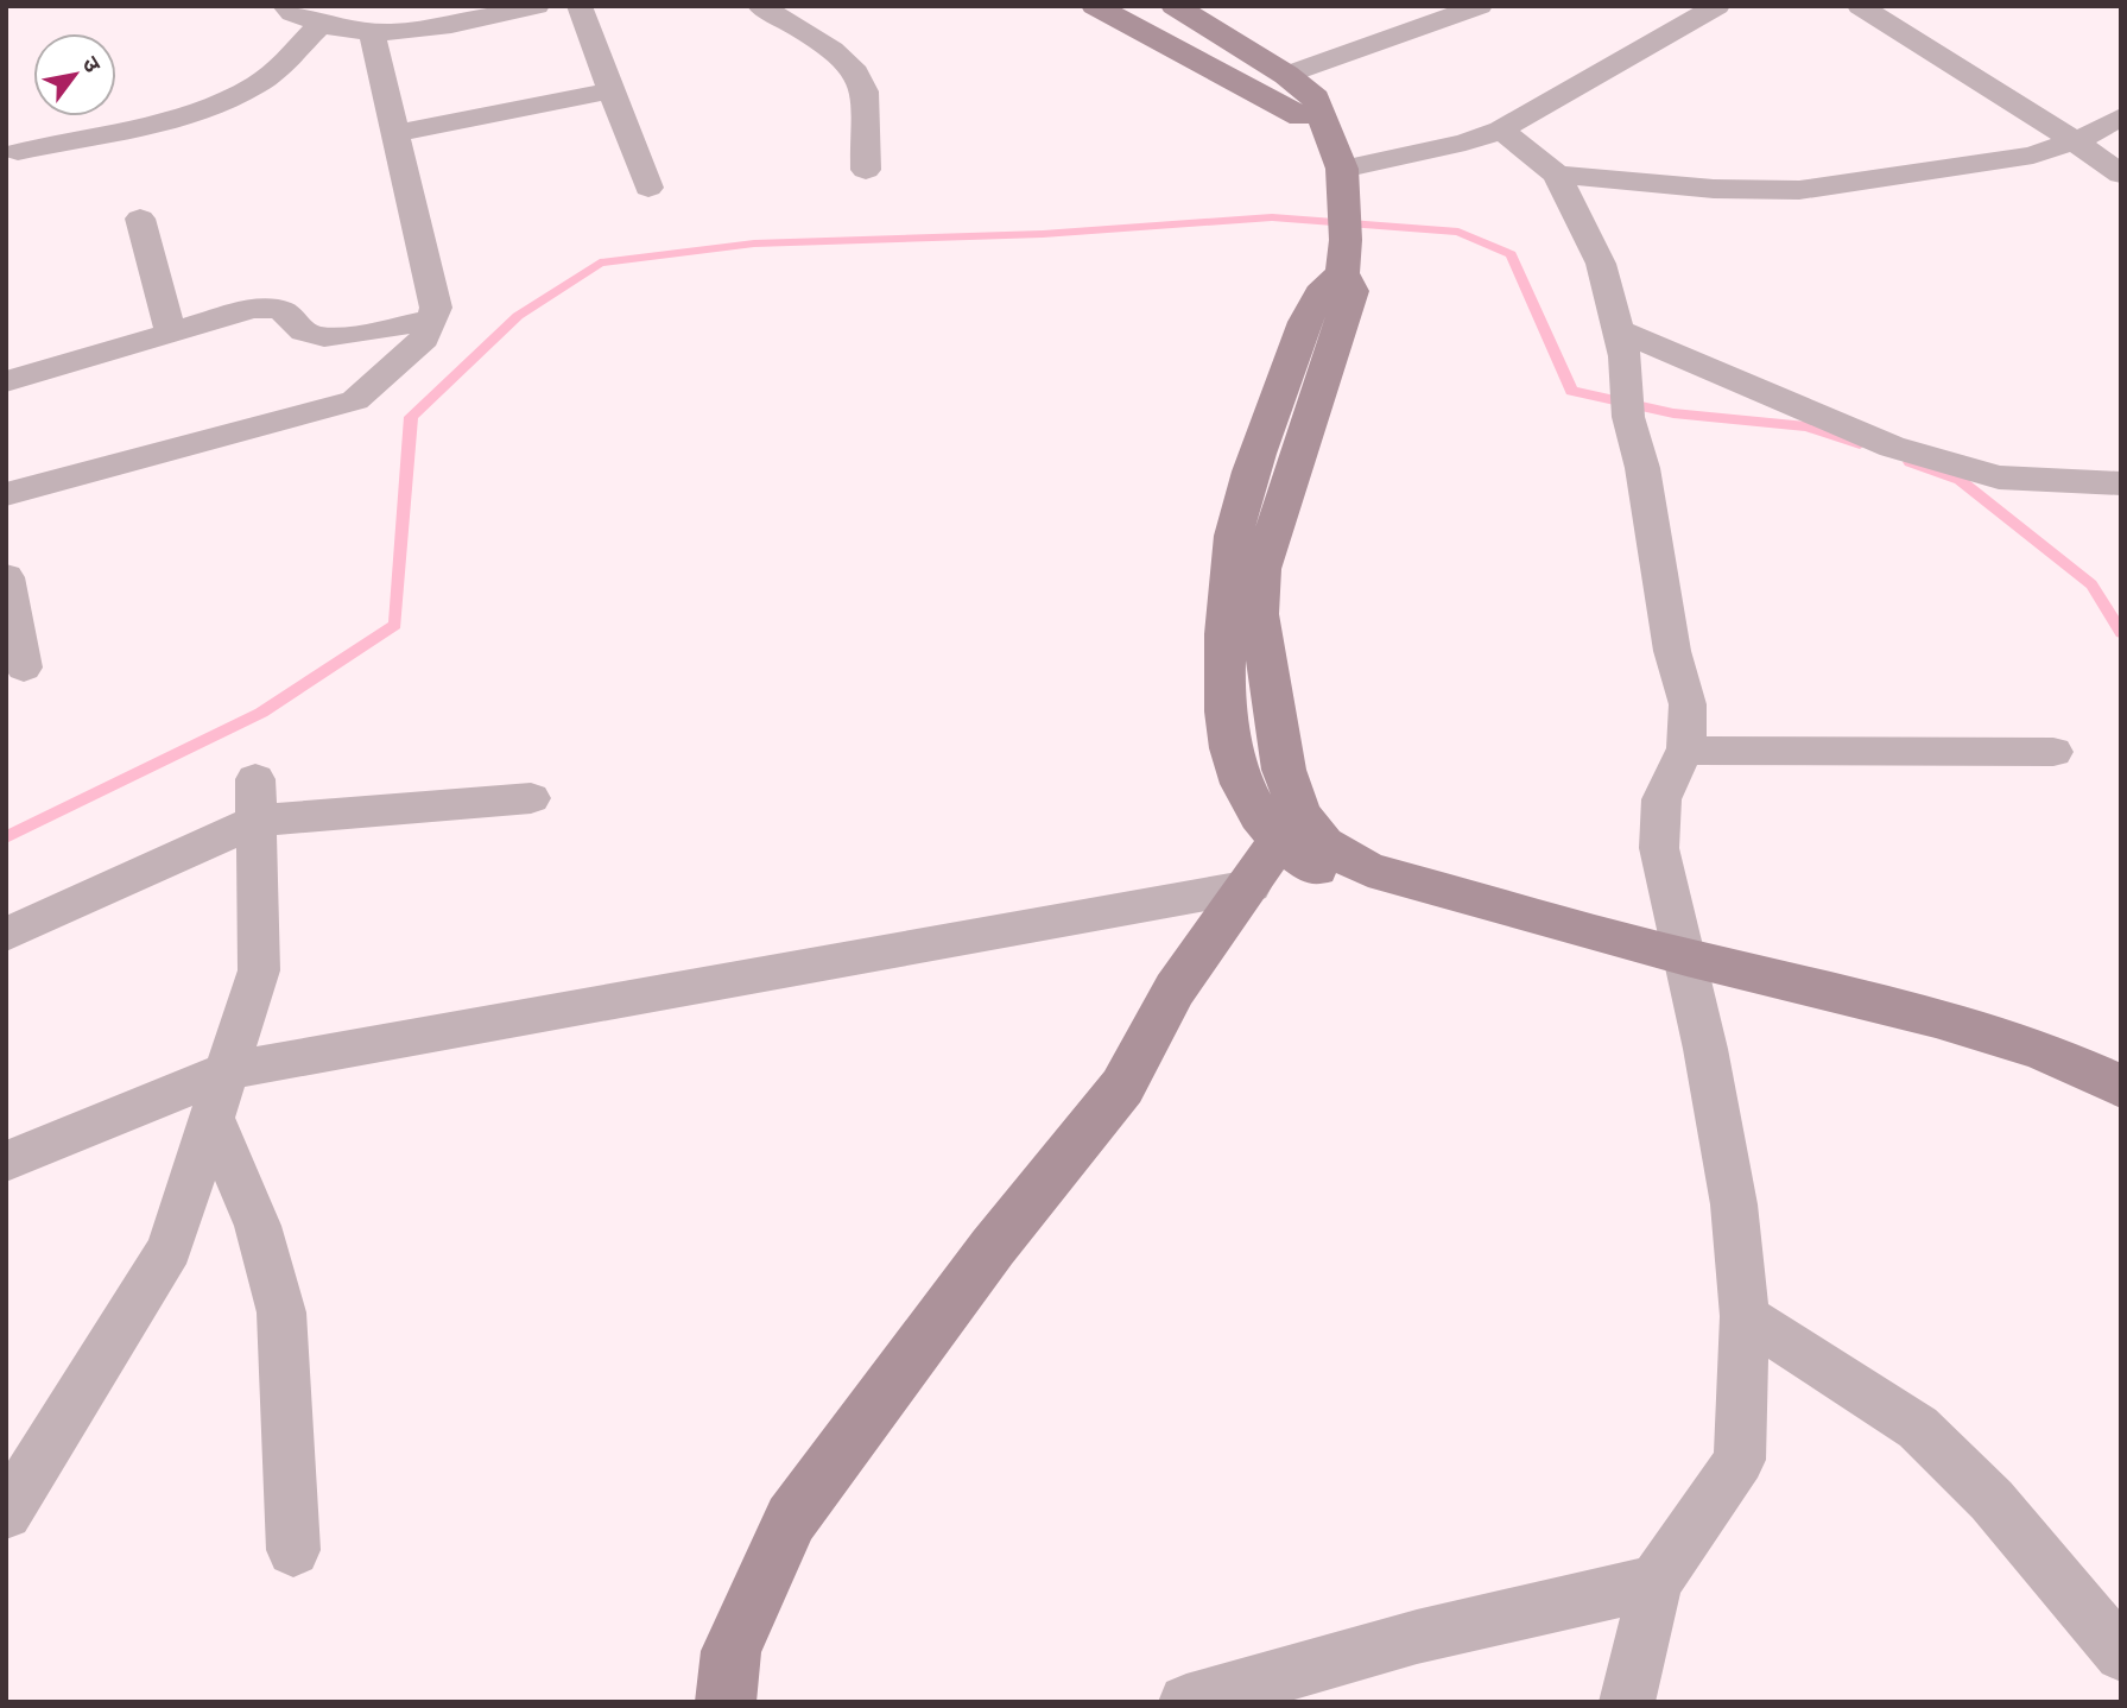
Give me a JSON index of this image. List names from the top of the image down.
{
  "north": "top right"
}
